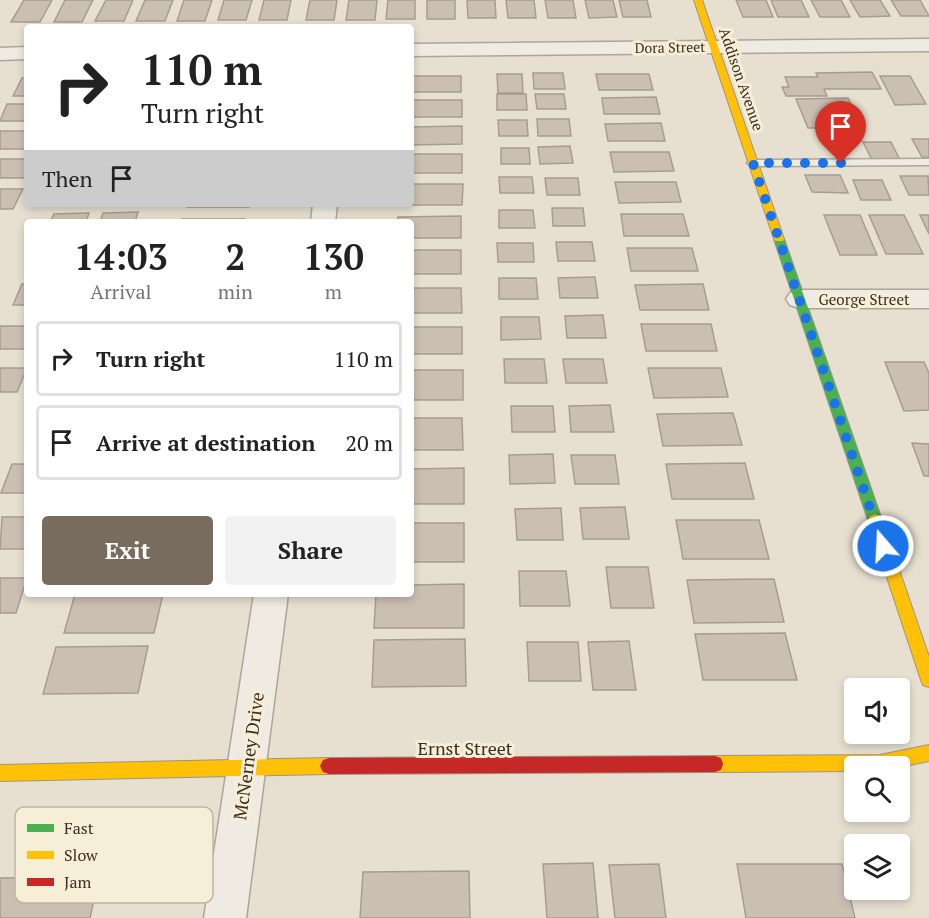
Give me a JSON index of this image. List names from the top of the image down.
{
  "streets": {
    "street": [
      "Dora Street",
      "Addison Avenue",
      "George Street",
      "Ernst Street",
      "McNerney Drive"
    ]
  },
  "crossings": [
    ["Dora Street", "Addison Avenue"],
    ["Addison Avenue", "George Street"],
    ["Ernst Street", "McNerney Drive"]
  ],
  "legend": ["Fast", "Slow", "Jam"],
  "page": {
    "turn": ["110 m", "Turn right"],
    "then": "Then",
    "eta": [
      "14:03",
      "Arrival",
      "2",
      "min",
      "130",
      "m"
    ],
    "list": [
      {
        "name": "Turn right",
        "value": "110 m"
      },
      {
        "name": "Arrive at destination",
        "value": "20 m"
      }
    ],
    "buttons": ["Exit", "Share"]
  }
}
